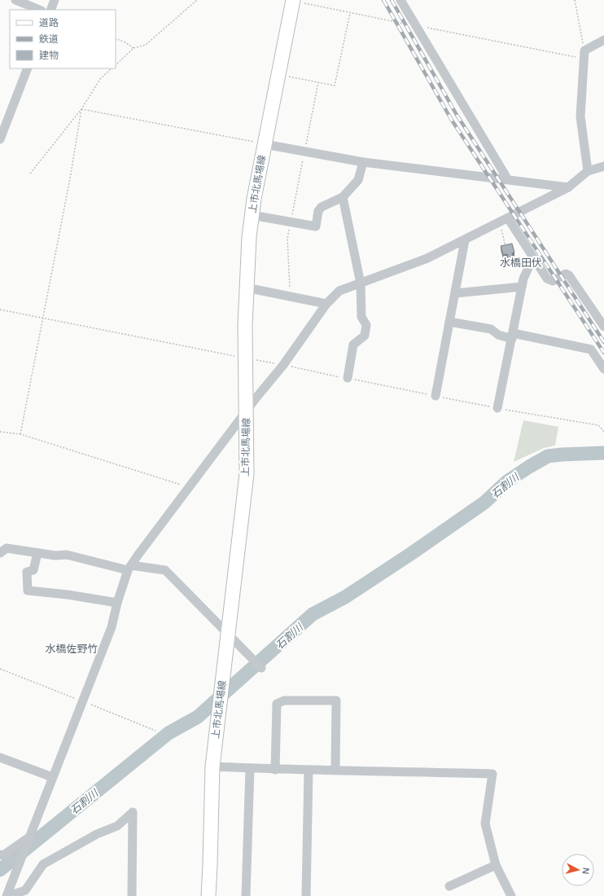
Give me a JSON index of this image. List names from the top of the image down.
{
  "streets": {
    "main road": ["上市北馬場線"]
  },
  "districts": ["水橋田伏", "水橋佐野竹"],
  "water": ["石割川"],
  "legend": ["道路", "鉄道", "建物"],
  "north": "right"
}
